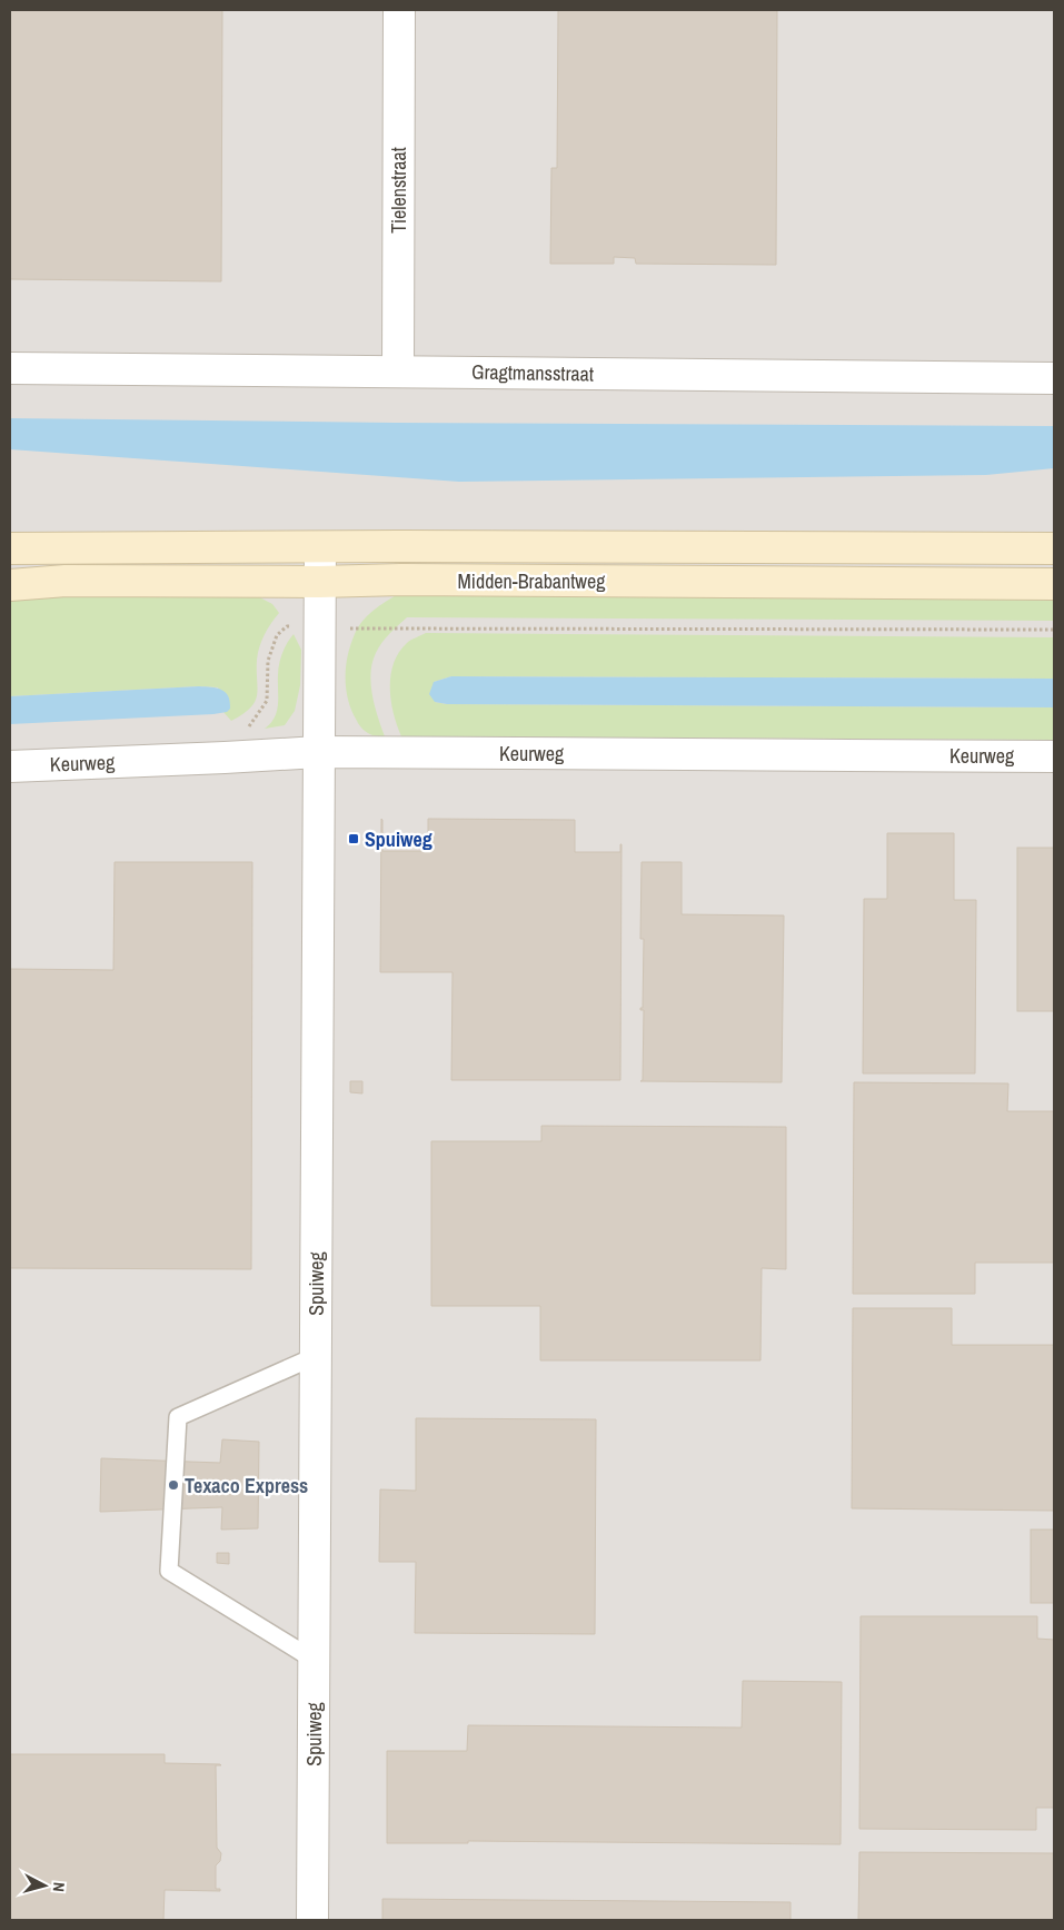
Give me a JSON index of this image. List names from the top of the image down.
{
  "streets": {
    "street": [
      "Tielenstraat",
      "Gragtmansstraat",
      "Midden-Brabantweg",
      "Keurweg",
      "Spuiweg"
    ]
  },
  "crossings": [
    ["Tielenstraat", "Gragtmansstraat"],
    ["Midden-Brabantweg", "Spuiweg"],
    ["Keurweg", "Spuiweg"]
  ],
  "places": {
    "transit": ["Spuiweg"],
    "other": ["Texaco Express"]
  },
  "north": "right"
}
